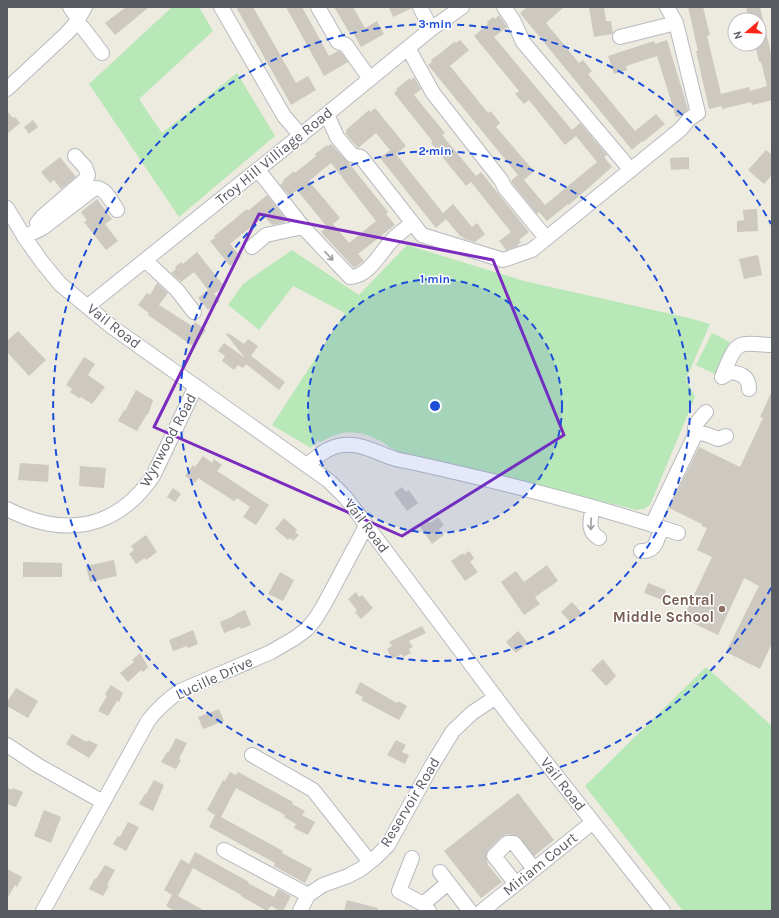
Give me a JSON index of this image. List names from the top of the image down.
{
  "streets": {
    "street": [
      "Troy Hill Villiage Road",
      "Vail Road",
      "Wynwood Road",
      "Lucille Drive",
      "Reservoir Road",
      "Miriam Court"
    ]
  },
  "crossings": [
    ["Troy Hill Villiage Road", "Vail Road"],
    ["Vail Road", "Wynwood Road"],
    ["Vail Road", "Lucille Drive"],
    ["Vail Road", "Reservoir Road"],
    ["Vail Road", "Miriam Court"]
  ],
  "places": ["Central Middle School"],
  "north": "left",
  "rings": ["3 min", "2 min", "1 min"]
}
